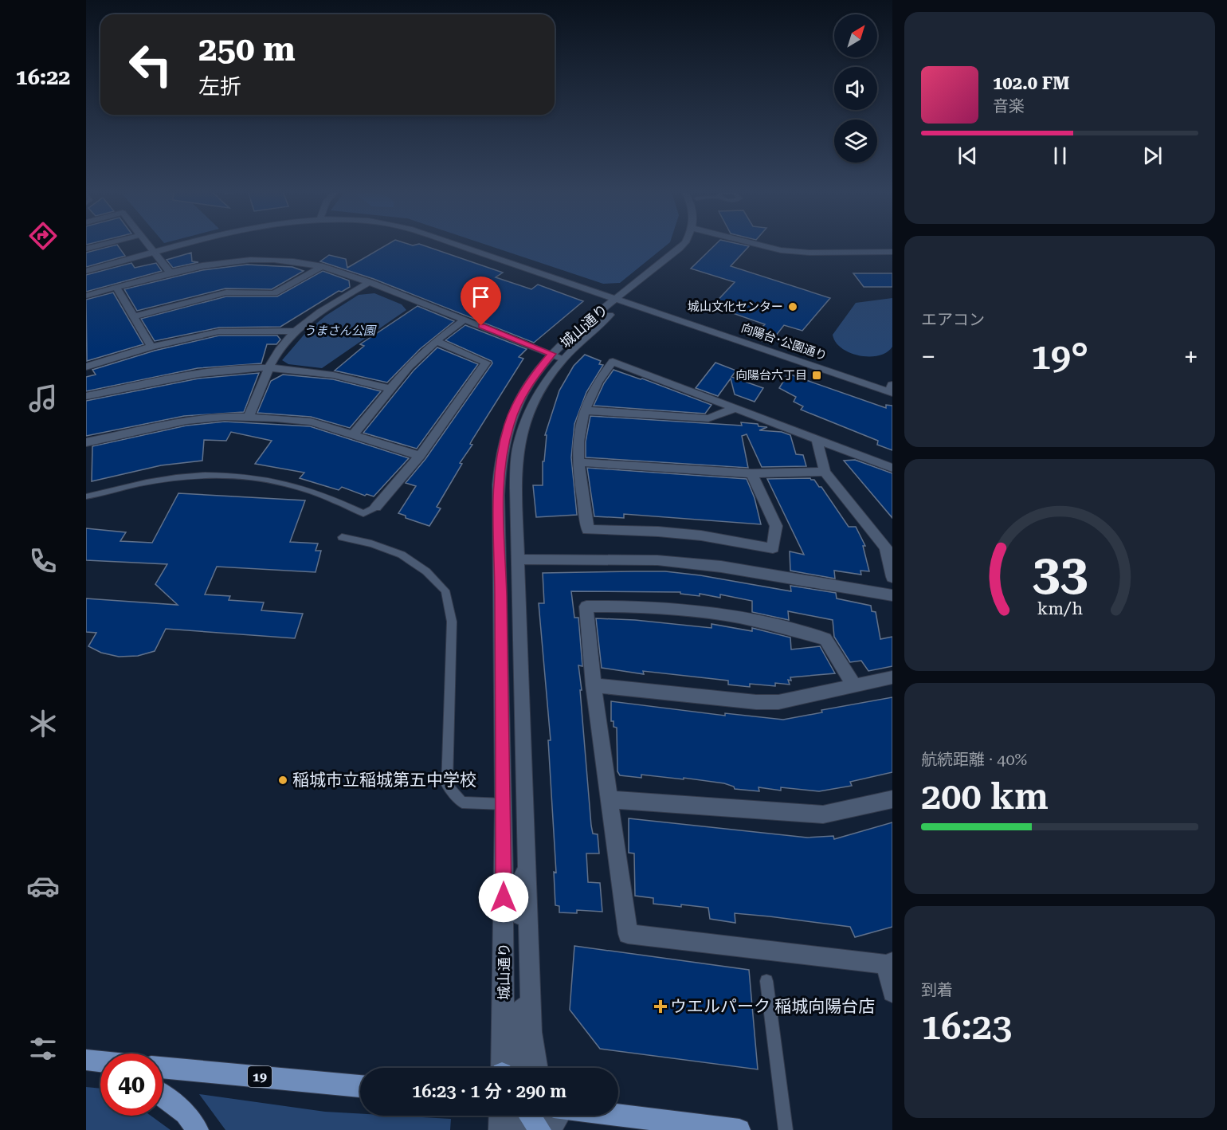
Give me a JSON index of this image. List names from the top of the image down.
{
  "streets": {
    "main road": ["19"],
    "street": ["城山通り", "向陽台･公園通り"]
  },
  "crossings": [
    ["城山通り", "向陽台･公園通り"]
  ],
  "parks": ["うまさん公園"],
  "places": {
    "other": ["城山文化センター", "稲城市立稲城第五中学校"],
    "transit": ["向陽台六丁目"],
    "health": ["ウエルパーク 稲城向陽台店"]
  },
  "north": "top right",
  "page": {
    "tabs": "16:22",
    "turn": ["250 m", "左折"],
    "song": ["102.0 FM", "音楽"],
    "tile": [
      "エアコン",
      ["航続距離 · 40%", "200 km"],
      ["到着", "16:23"]
    ],
    "heat": ["−", "19°", "+"],
    "limit": "40",
    "trip": "16:23 · 1 分 · 290 m",
    "gauge": ["33", "km/h"]
  }
}
